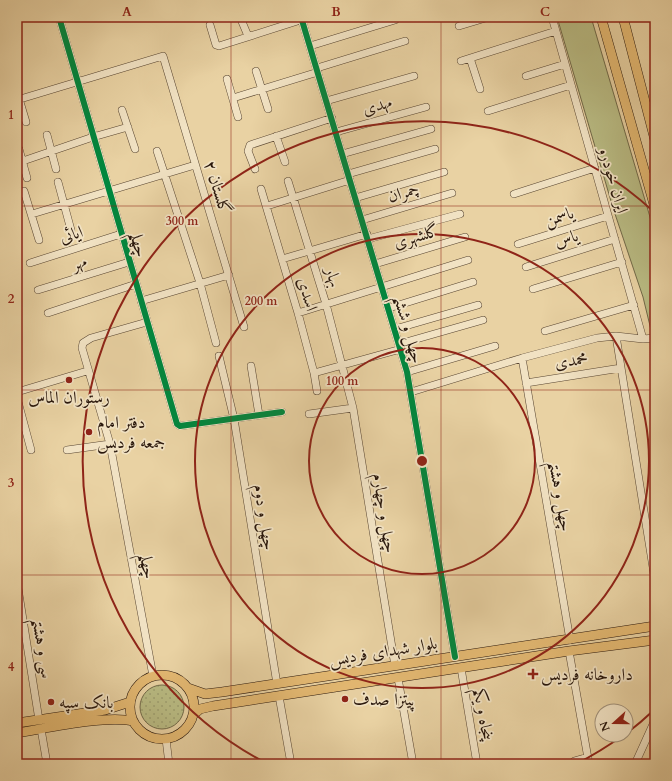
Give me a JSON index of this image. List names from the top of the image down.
{
  "streets": {
    "main road": ["بلوار شهدای فردیس"],
    "street": [
      "مهدی",
      "ایران خودرو",
      "گلستان ۲",
      "چمران",
      "یاسمن",
      "ایائی",
      "گلشهری",
      "یاس",
      "چهلم",
      "مهر",
      "بهار",
      "اسدی",
      "چهل و ششم",
      "محمدی",
      "چهل و هشتم",
      "چهل و چهارم",
      "چهل و دوم",
      "سی و هشتم",
      "پنجاه و یکم"
    ]
  },
  "crossings": [
    ["مهدی", "چهل و ششم"],
    ["ایران خودرو", "یاسمن"],
    ["ایران خودرو", "یاس"],
    ["گلستان ۲", "چهلم"],
    ["چمران", "چهل و ششم"],
    ["ایائی", "چهلم"],
    ["گلشهری", "چهل و ششم"],
    ["چهلم", "مهر"],
    ["چهلم", "چهل و دوم"],
    ["چهلم", "بلوار شهدای فردیس"],
    ["بهار", "چهل و چهارم"],
    ["چهل و ششم", "بلوار شهدای فردیس"],
    ["محمدی", "چهل و هشتم"],
    ["چهل و هشتم", "بلوار شهدای فردیس"],
    ["چهل و چهارم", "بلوار شهدای فردیس"],
    ["چهل و دوم", "بلوار شهدای فردیس"],
    ["بلوار شهدای فردیس", "پنجاه و یکم"]
  ],
  "places": {
    "other": [
      "رستوران الماس",
      "دفتر امام جمعه فردیس",
      "پیتزا صدف",
      "بانک سپه"
    ],
    "health": ["داروخانه فردیس"]
  },
  "north": "left",
  "grid": {
    "columns": ["A", "B", "C"],
    "rows": [
      "1",
      "2",
      "3",
      "4"
    ]
  },
  "rings": ["300 m", "200 m", "100 m"]
}
